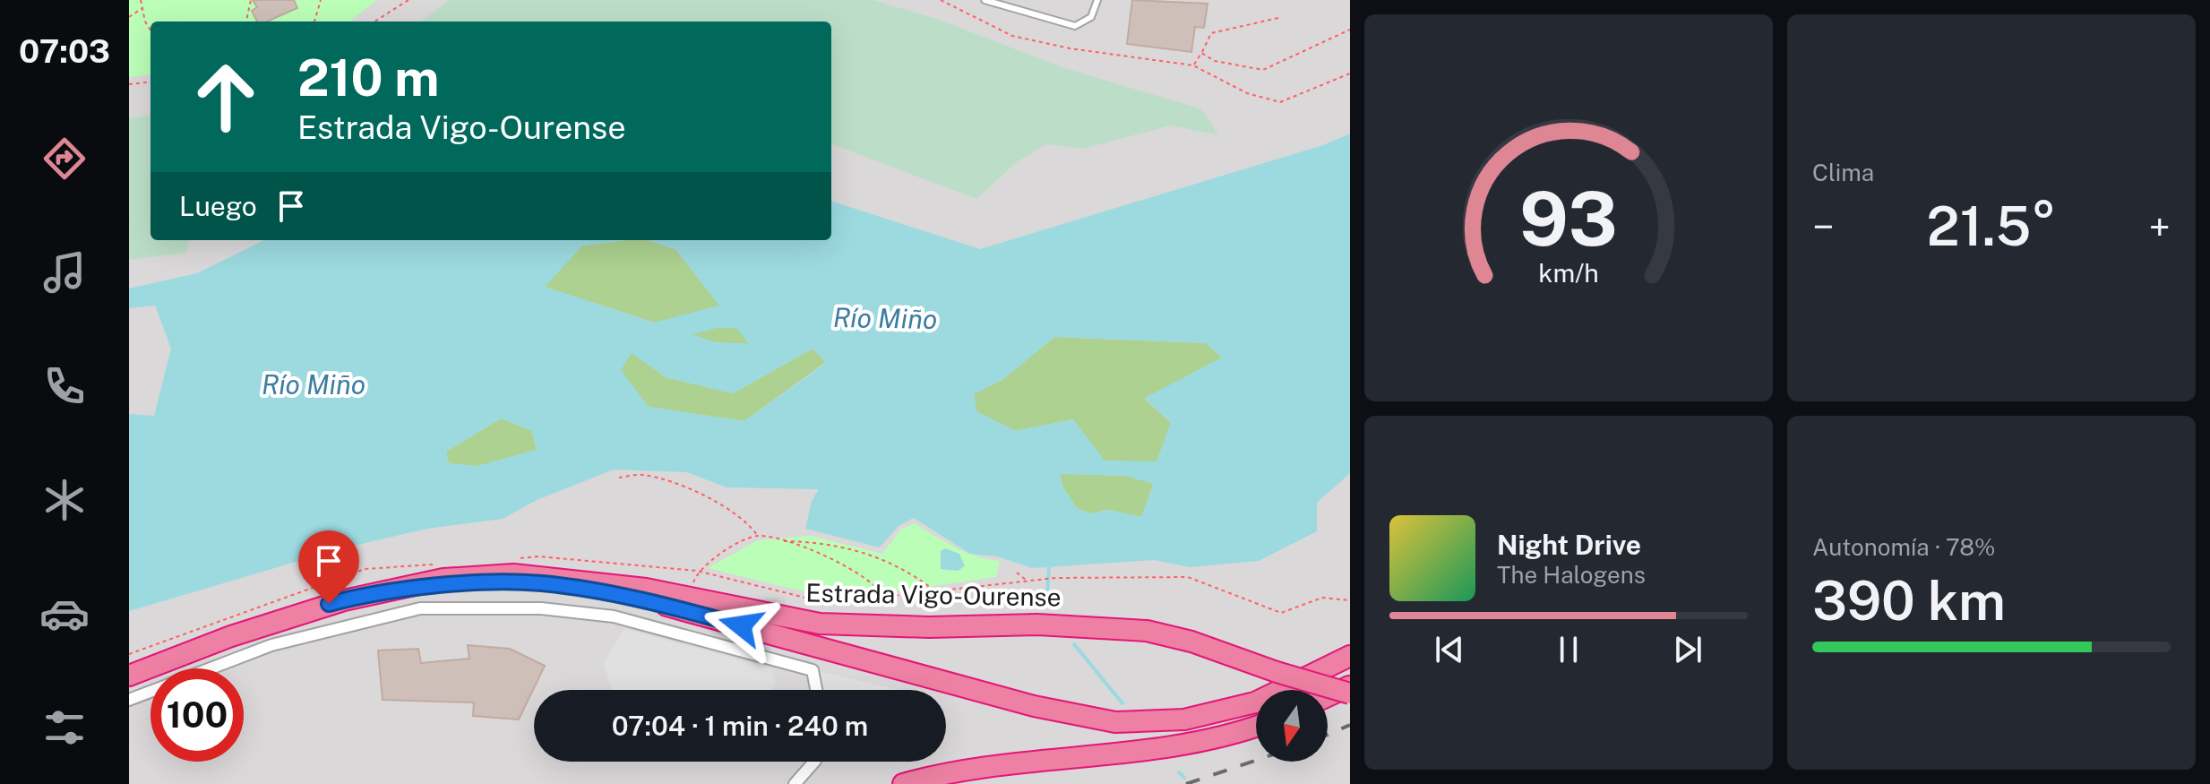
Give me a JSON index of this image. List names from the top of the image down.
{
  "streets": {
    "highway": ["Estrada Vigo-Ourense"]
  },
  "water": ["Río Miño"],
  "north": "bottom",
  "page": {
    "tabs": "07:03",
    "tile": [
      "Clima",
      ["Autonomía · 78%", "390 km"]
    ],
    "turn": ["210 m", "Estrada Vigo-Ourense"],
    "then": "Luego",
    "heat": ["−", "21.5°", "+"],
    "song": ["Night Drive", "The Halogens"],
    "limit": "100",
    "trip": "07:04 · 1 min · 240 m",
    "gauge": ["93", "km/h"]
  }
}
